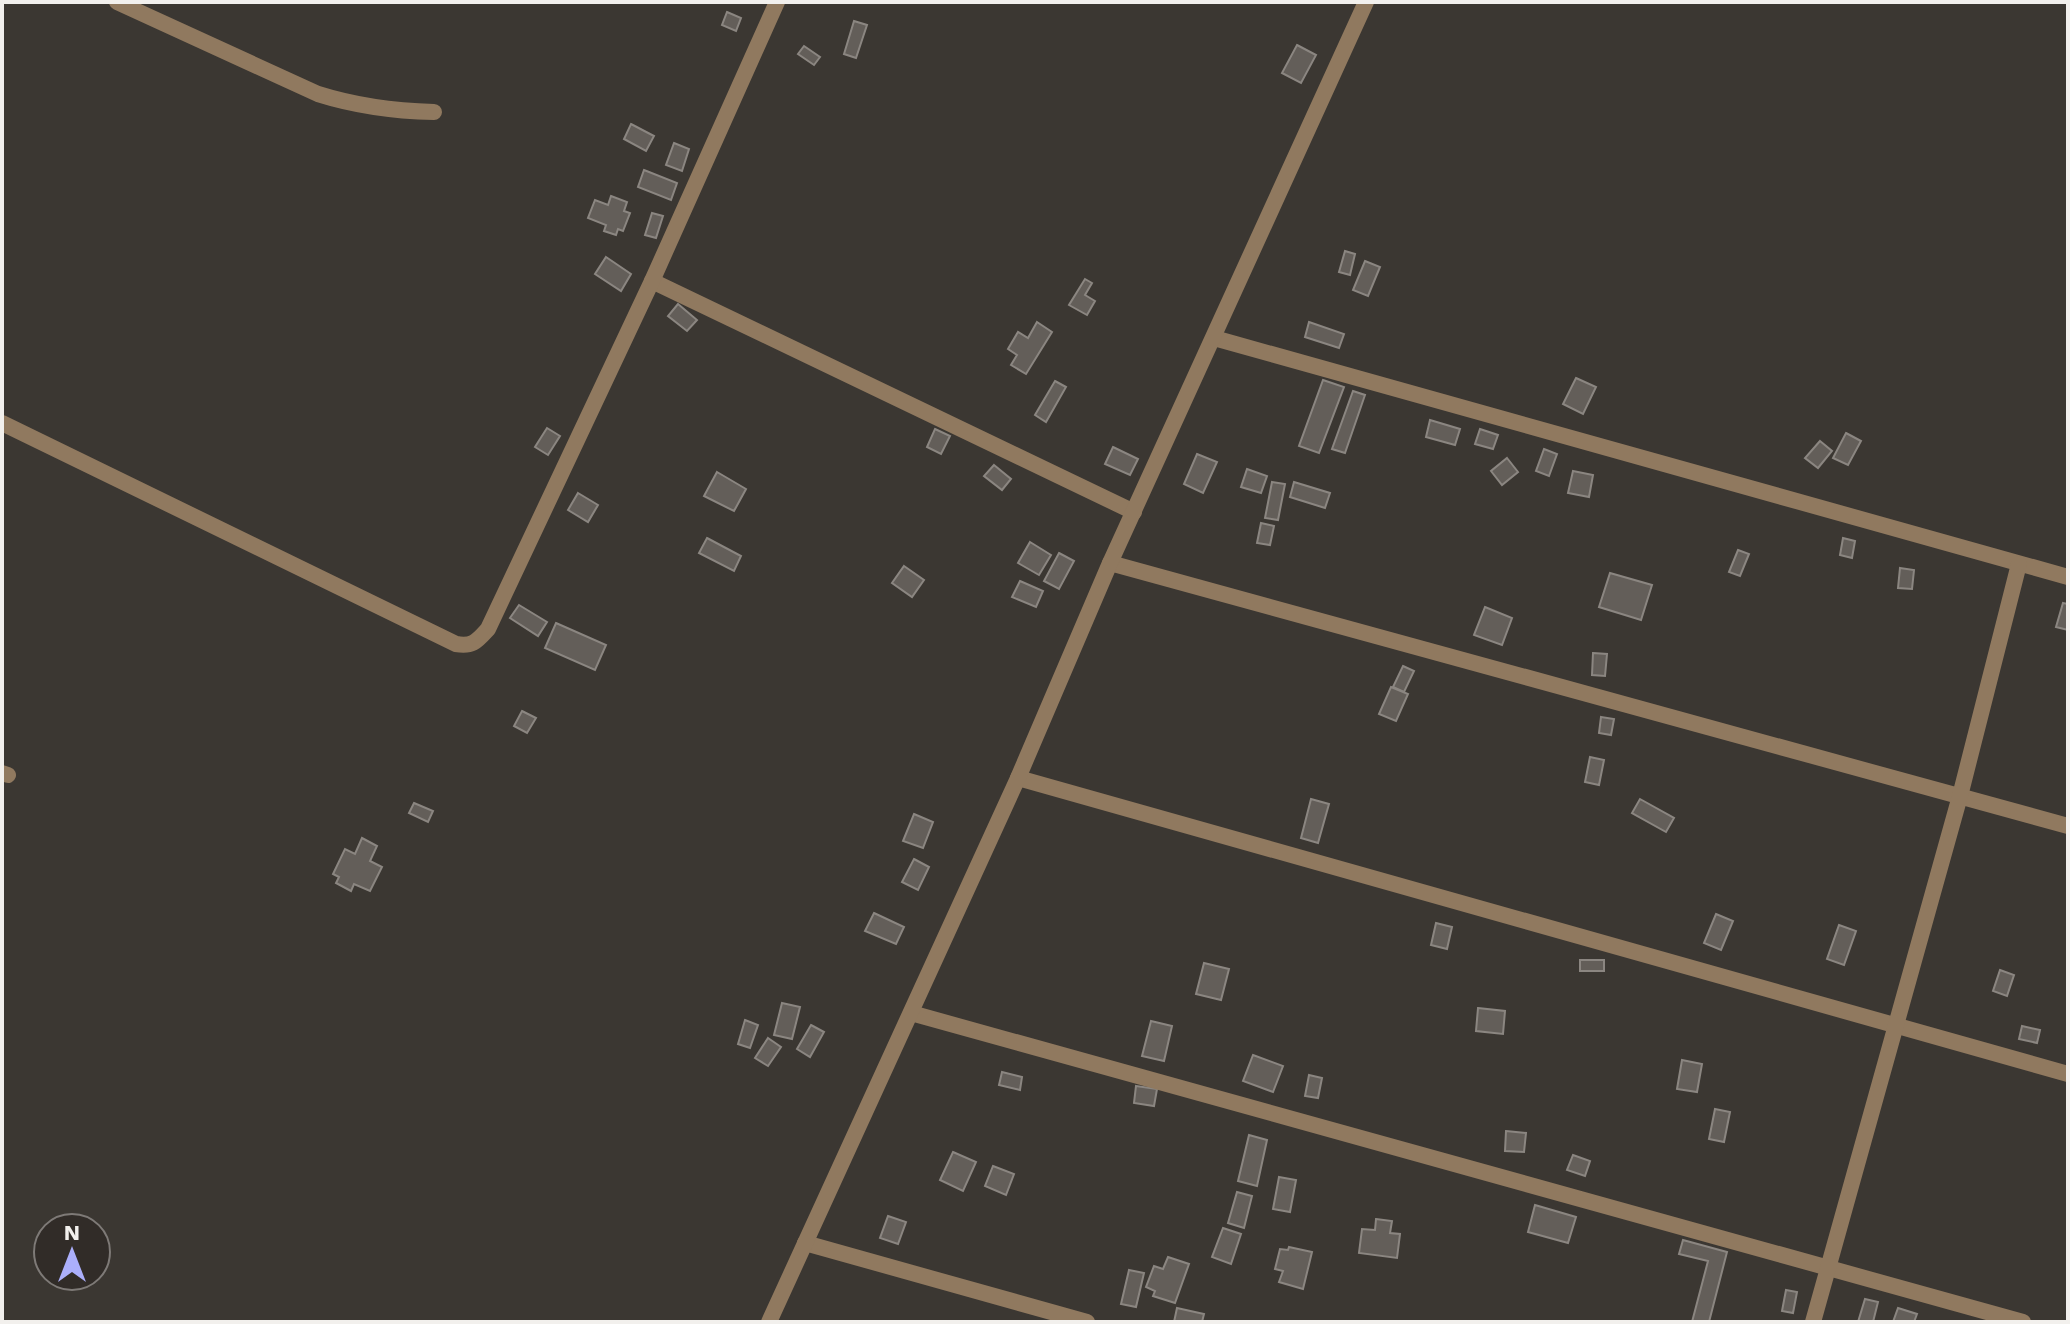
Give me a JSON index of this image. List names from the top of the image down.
{
  "north": "top"
}
